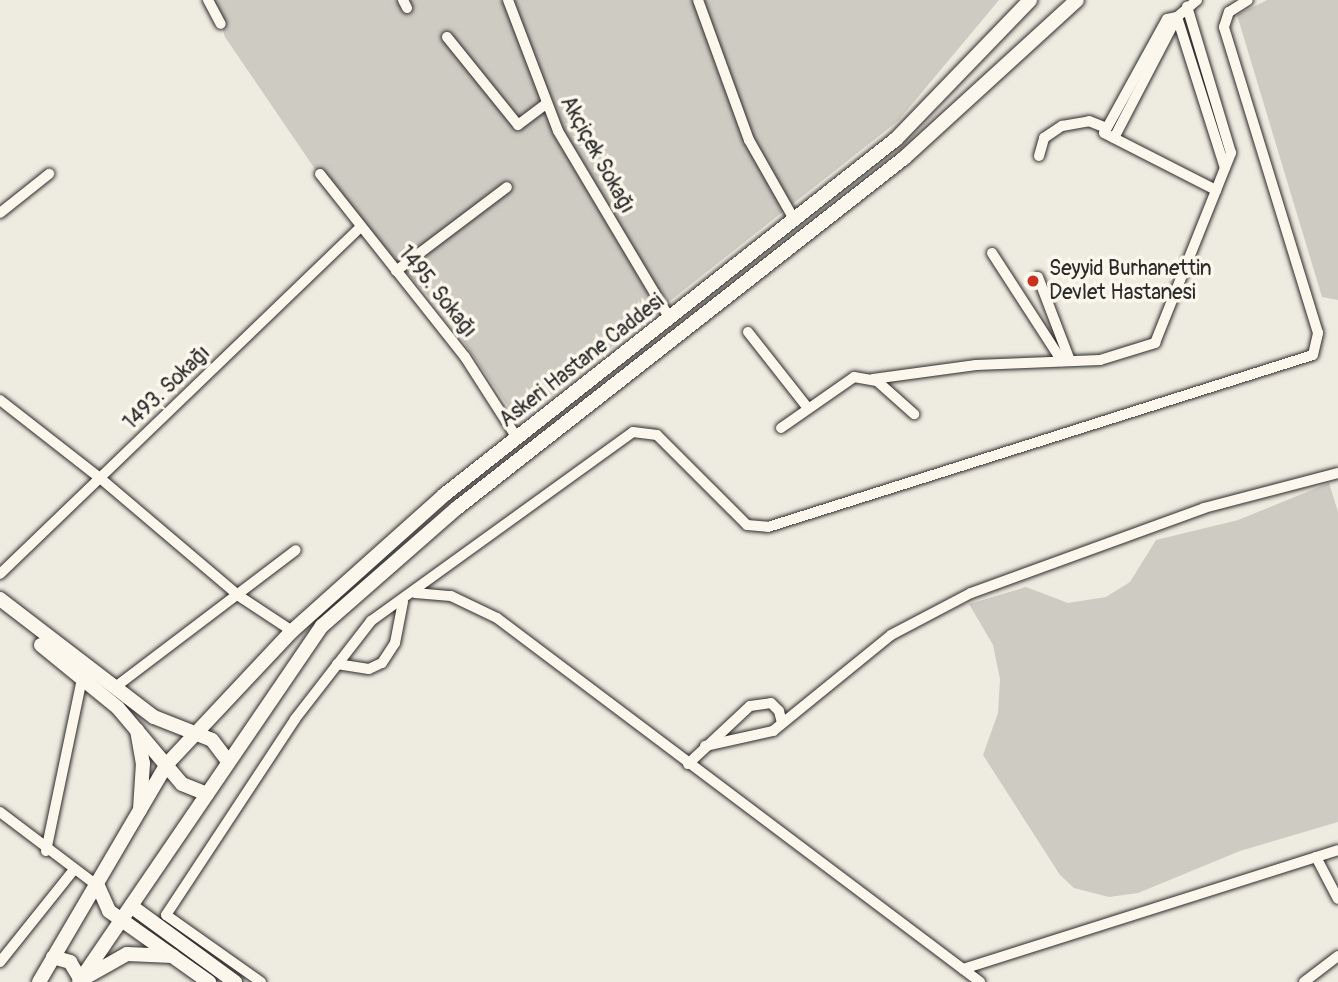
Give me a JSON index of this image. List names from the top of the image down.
{
  "streets": {
    "street": [
      "Akçiçek Sokağı",
      "1495. Sokağı",
      "Askeri Hastane Caddesi",
      "1493. Sokağı"
    ]
  },
  "crossings": [
    ["Akçiçek Sokağı", "Askeri Hastane Caddesi"],
    ["1495. Sokağı", "Askeri Hastane Caddesi"],
    ["1495. Sokağı", "1493. Sokağı"]
  ],
  "places": ["Seyyid Burhanettin Devlet Hastanesi"]
}
